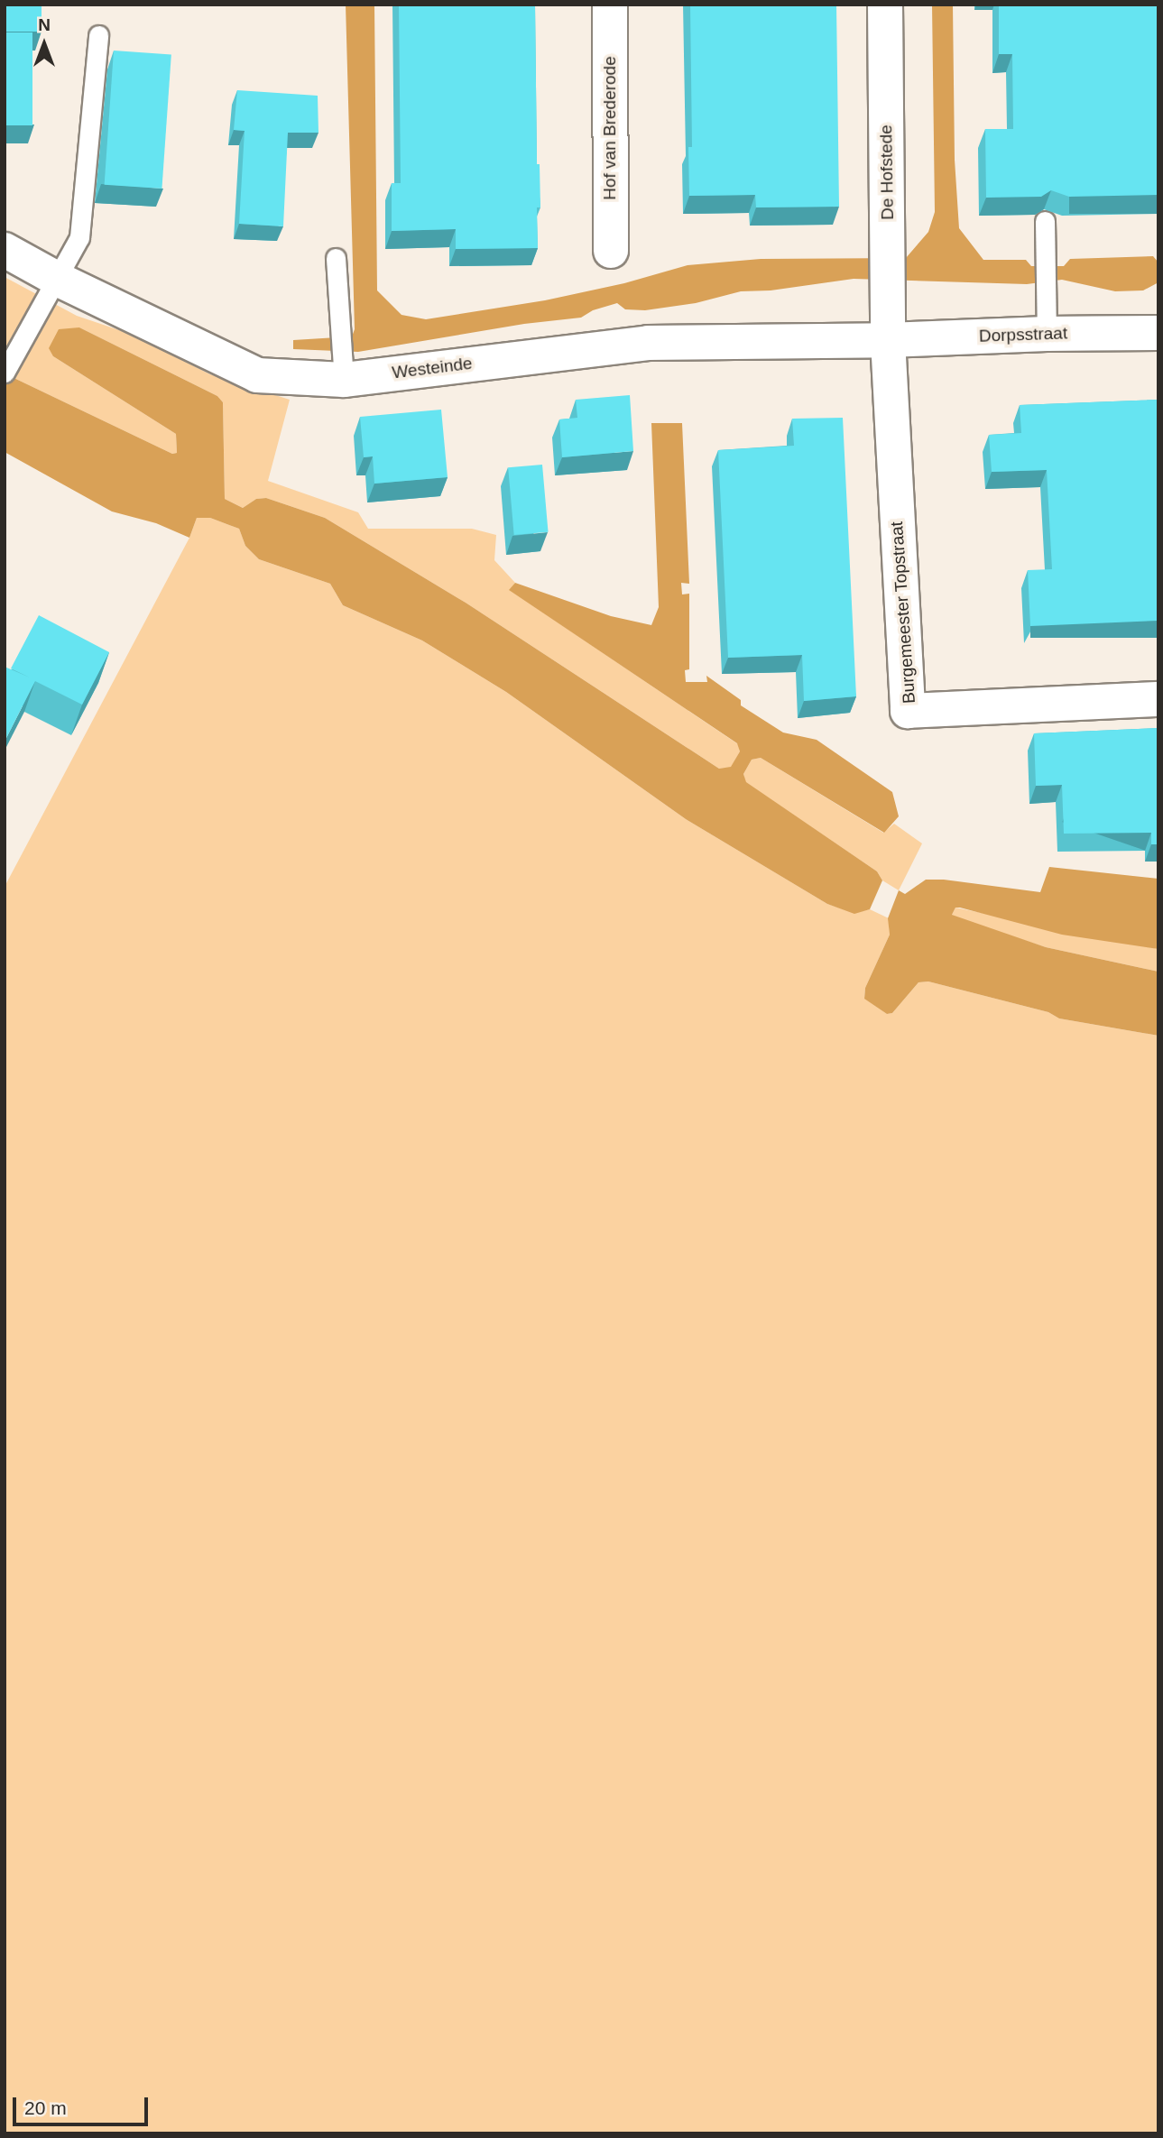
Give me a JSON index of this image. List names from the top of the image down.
{
  "streets": {
    "street": [
      "Hof van Brederode",
      "De Hofstede",
      "Dorpsstraat",
      "Westeinde",
      "Burgemeester Topstraat"
    ]
  },
  "crossings": [
    ["De Hofstede", "Dorpsstraat"],
    ["De Hofstede", "Westeinde"],
    ["De Hofstede", "Burgemeester Topstraat"],
    ["Dorpsstraat", "Westeinde"],
    ["Dorpsstraat", "Burgemeester Topstraat"],
    ["Westeinde", "Burgemeester Topstraat"]
  ],
  "scale_bar": "20 m",
  "north": "top"
}
